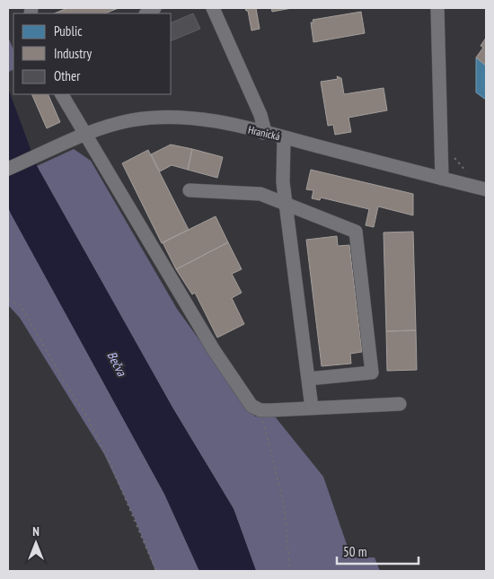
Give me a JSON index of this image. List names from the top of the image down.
{
  "streets": {
    "street": ["Hranická"]
  },
  "water": ["Bečva"],
  "legend": ["Public", "Industry", "Other"],
  "scale_bar": "50 m",
  "north": "top"
}
